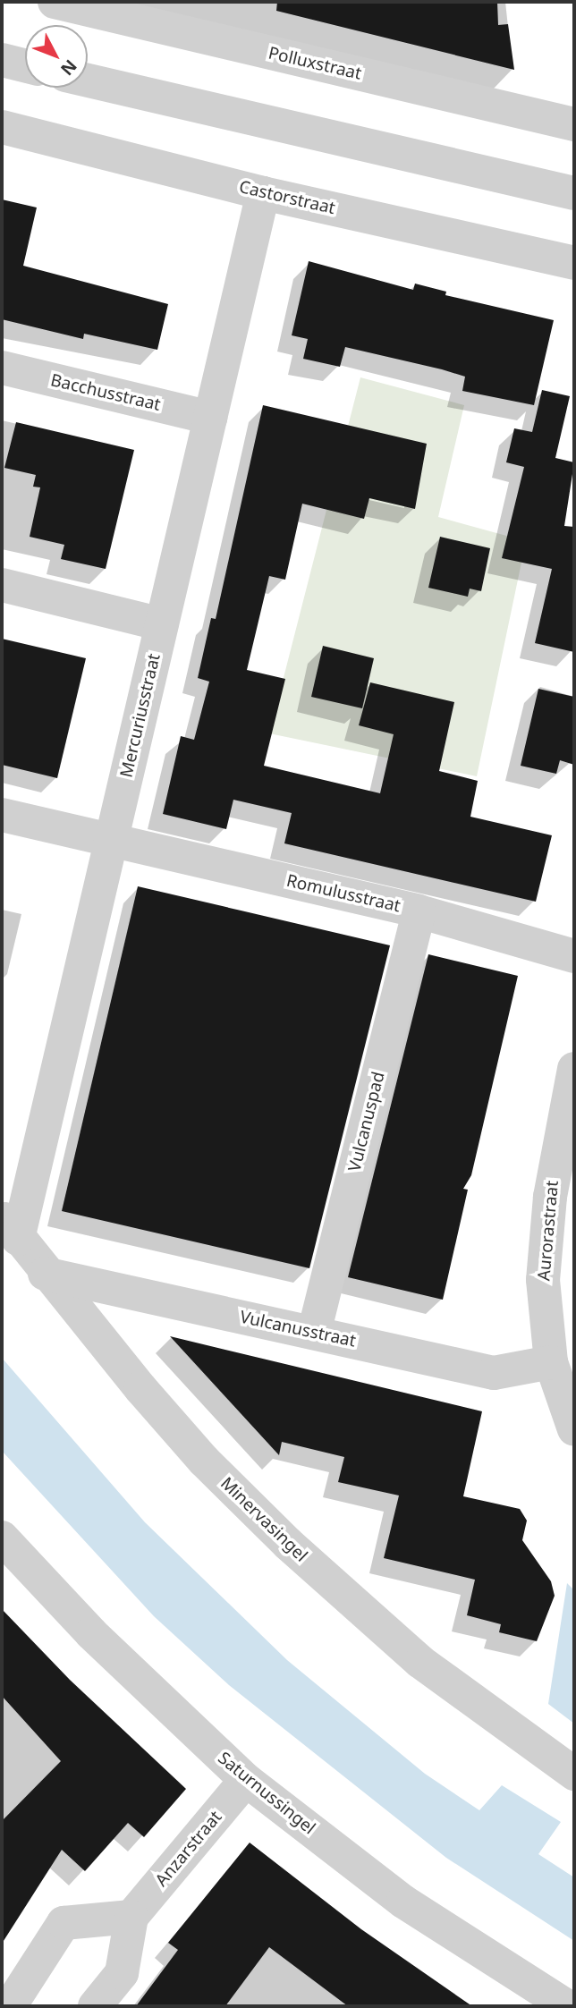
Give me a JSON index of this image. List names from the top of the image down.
{
  "streets": {
    "street": [
      "Polluxstraat",
      "Castorstraat",
      "Bacchusstraat",
      "Mercuriusstraat",
      "Romulusstraat",
      "Vulcanuspad",
      "Aurorastraat",
      "Vulcanusstraat",
      "Minervasingel",
      "Saturnussingel",
      "Anzarstraat"
    ]
  },
  "crossings": [
    ["Castorstraat", "Mercuriusstraat"],
    ["Bacchusstraat", "Mercuriusstraat"],
    ["Mercuriusstraat", "Romulusstraat"],
    ["Mercuriusstraat", "Minervasingel"],
    ["Romulusstraat", "Vulcanuspad"],
    ["Vulcanuspad", "Vulcanusstraat"],
    ["Aurorastraat", "Vulcanusstraat"],
    ["Vulcanusstraat", "Minervasingel"],
    ["Saturnussingel", "Anzarstraat"]
  ],
  "north": "bottom right"
}
